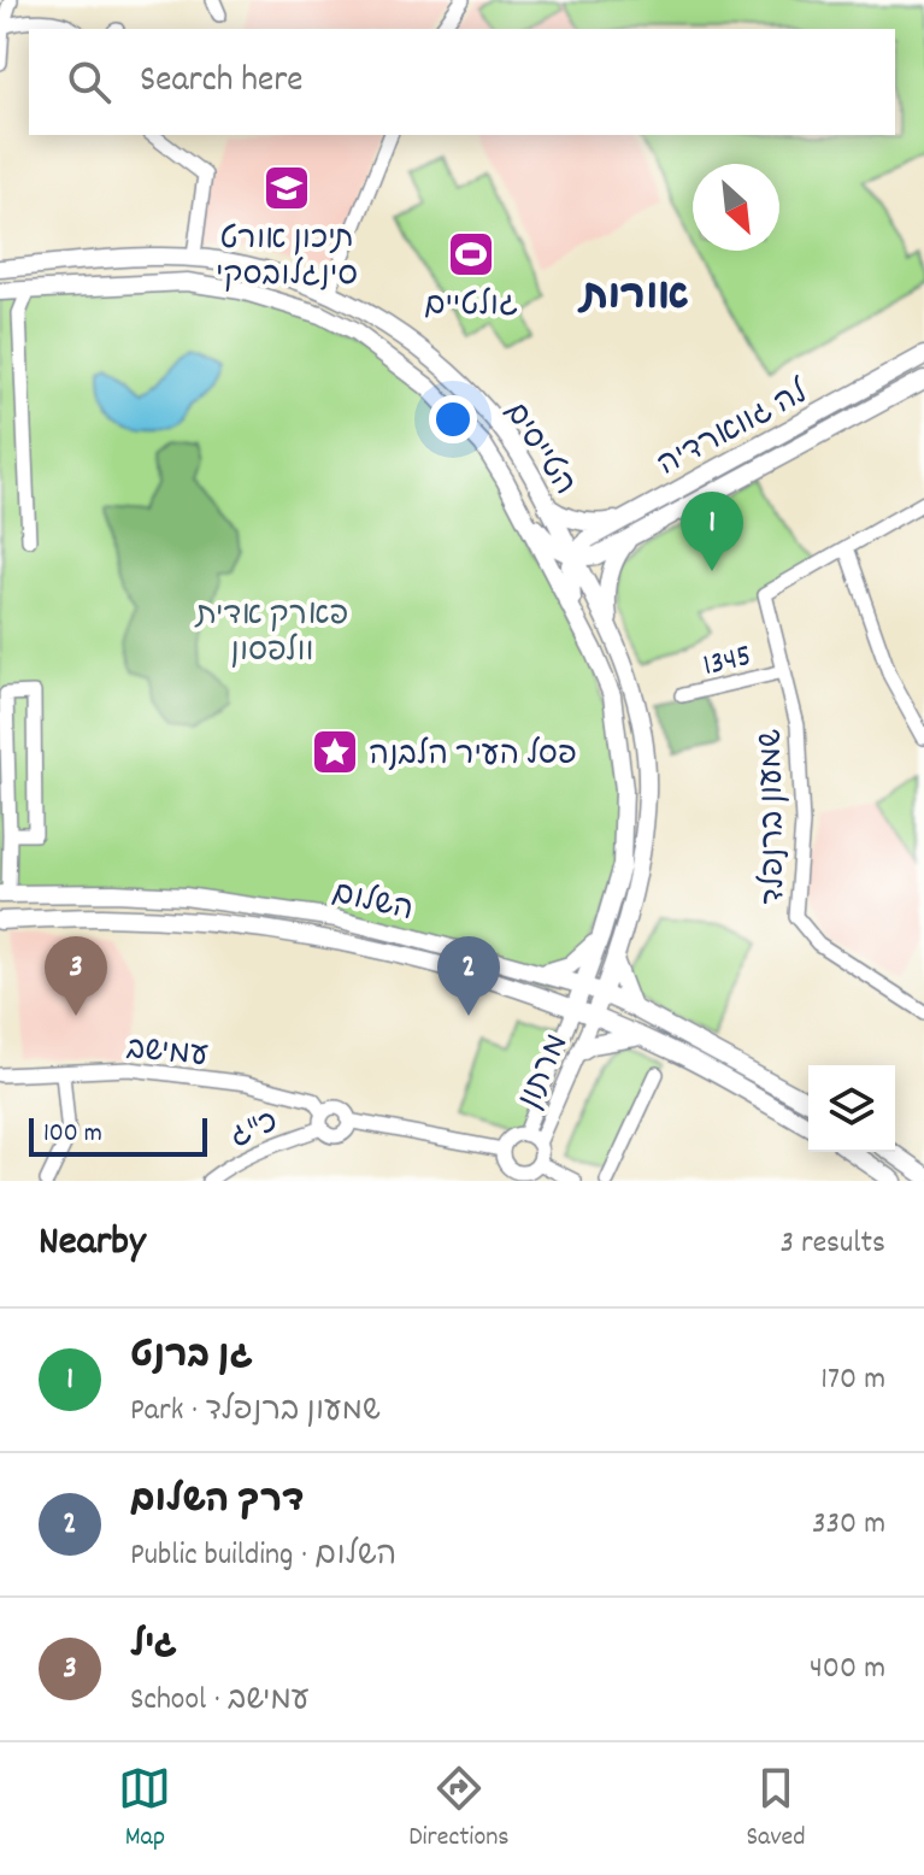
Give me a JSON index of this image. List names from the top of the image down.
{
  "streets": {
    "main road": ["לה גווארדיה", "הטייסים", "השלום"],
    "street": [
      "1345",
      "שמעון ברנפלד",
      "עמישב",
      "מרתון",
      "כ\"ג"
    ]
  },
  "crossings": [
    ["לה גווארדיה", "הטייסים"],
    ["הטייסים", "השלום"],
    ["הטייסים", "מרתון"],
    ["1345", "שמעון ברנפלד"],
    ["השלום", "מרתון"],
    ["עמישב", "כ\"ג"]
  ],
  "districts": ["אורות"],
  "parks": ["פארק אדית וולפסון"],
  "places": {
    "school or university": ["תיכון אורט סינגלובסקי"],
    "sports": ["גולטיים"],
    "place": ["פסל העיר הלבנה"]
  },
  "scale_bar": "100 m",
  "north": "bottom right",
  "page": {
    "search": "Search here",
    "pins": ["1", "2", "3"],
    "scale": "100 m",
    "heading": ["Nearby", "3 results"],
    "list": [
      {
        "mark": "1",
        "name": "גן ברנט",
        "note": "Park · שמעון ברנפלד",
        "value": "170 m"
      },
      {
        "mark": "2",
        "name": "דרך השלום",
        "note": "Public building · השלום",
        "value": "330 m"
      },
      {
        "mark": "3",
        "name": "גיל",
        "note": "School · עמישב",
        "value": "400 m"
      }
    ],
    "nav": ["Map", "Directions", "Saved"]
  }
}
